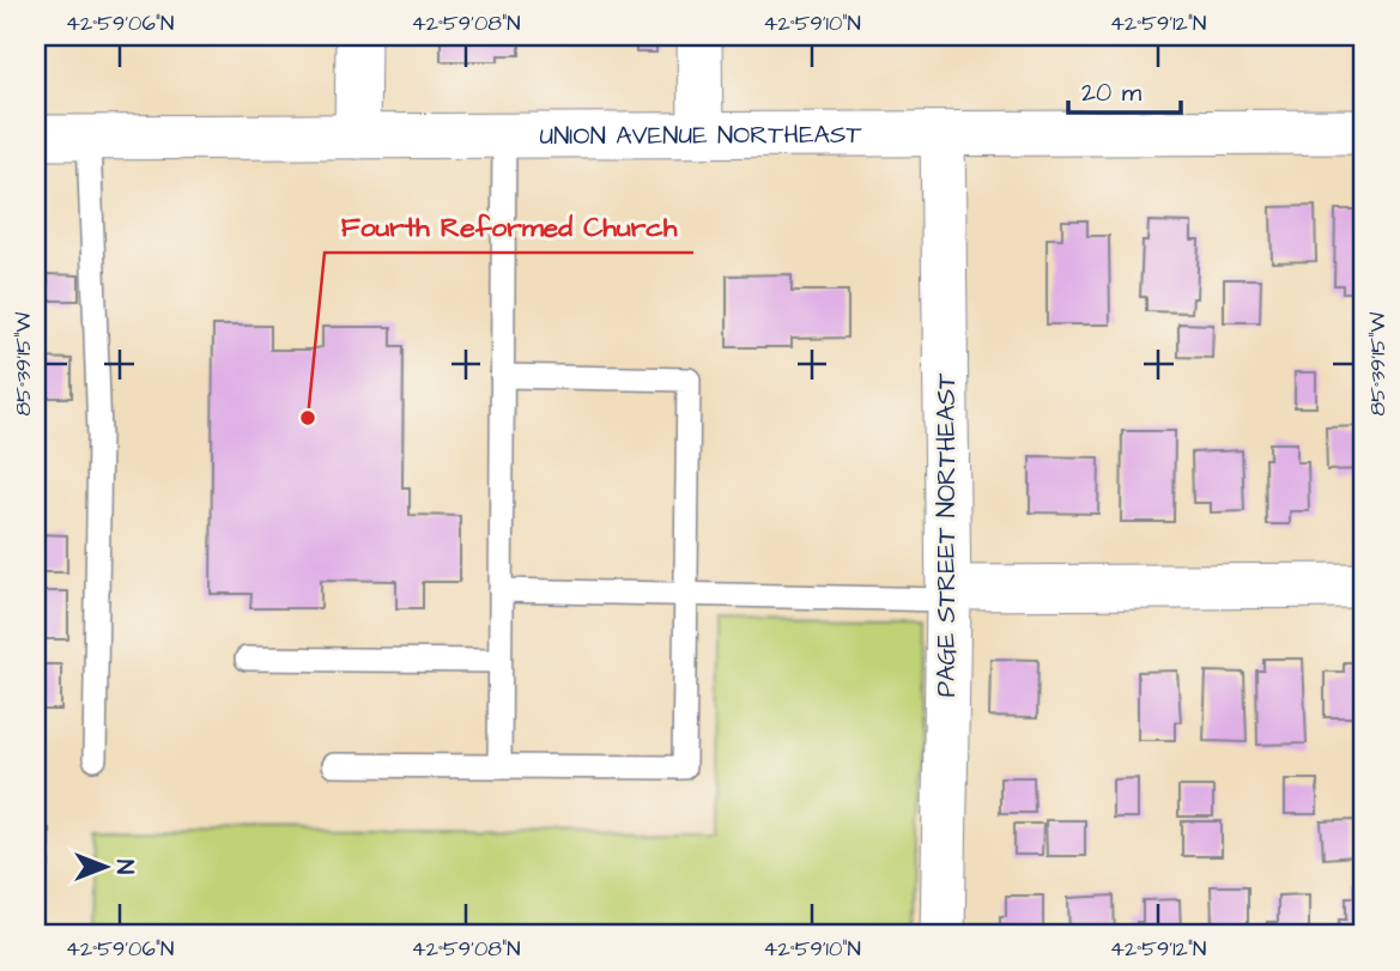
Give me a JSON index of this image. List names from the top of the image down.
{
  "streets": {
    "street": ["UNION AVENUE NORTHEAST", "PAGE STREET NORTHEAST"]
  },
  "crossings": [
    ["UNION AVENUE NORTHEAST", "PAGE STREET NORTHEAST"]
  ],
  "places": ["Fourth Reformed Church"],
  "scale_bar": "20 m",
  "north": "right",
  "coordinates": [
    "42°59'06\"N",
    "42°59'08\"N",
    "42°59'10\"N",
    "42°59'12\"N",
    "85°39'15\"W"
  ]
}
